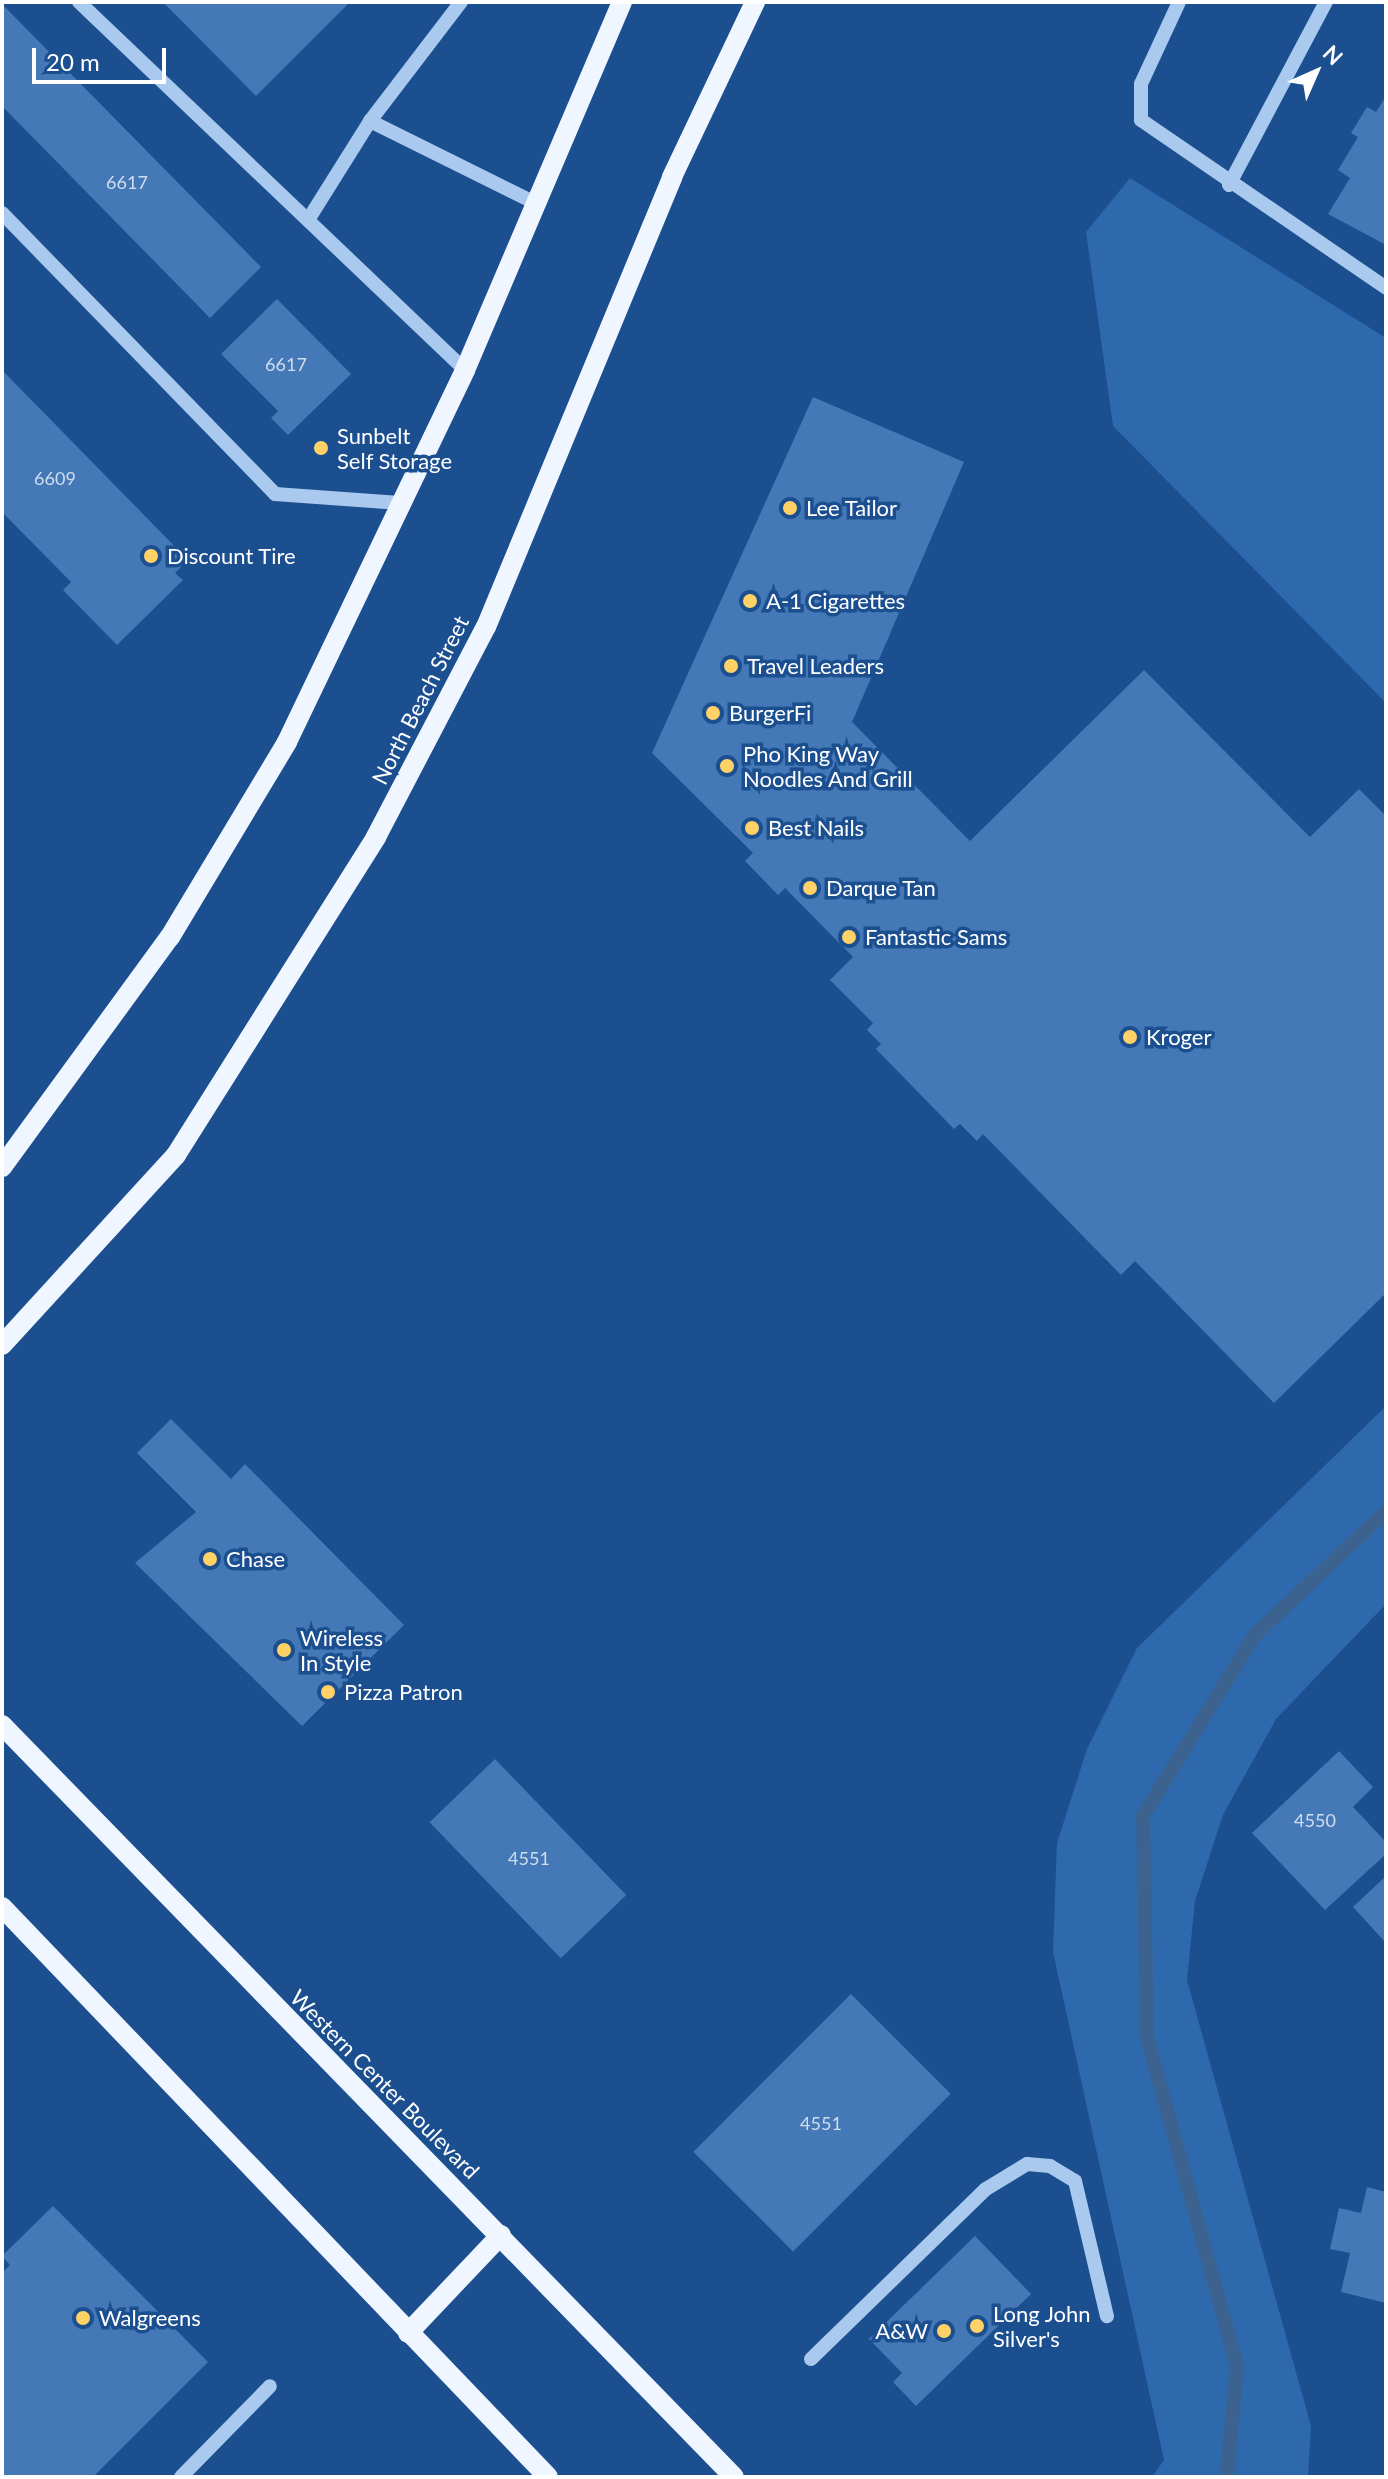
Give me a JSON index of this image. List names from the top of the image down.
{
  "streets": {
    "main road": ["North Beach Street", "Western Center Boulevard"]
  },
  "places": [
    "Sunbelt Self Storage",
    "Lee Tailor",
    "Discount Tire",
    "A-1 Cigarettes",
    "Travel Leaders",
    "BurgerFi",
    "Pho King Way Noodles And Grill",
    "Best Nails",
    "Darque Tan",
    "Fantastic Sams",
    "Kroger",
    "Chase",
    "Wireless In Style",
    "Pizza Patron",
    "Walgreens",
    "Long John Silver's",
    "A&W"
  ],
  "house_numbers": [
    "6617",
    "6617",
    "6609",
    "4550",
    "4551",
    "4551"
  ],
  "scale_bar": "20 m",
  "north": "top right"
}
